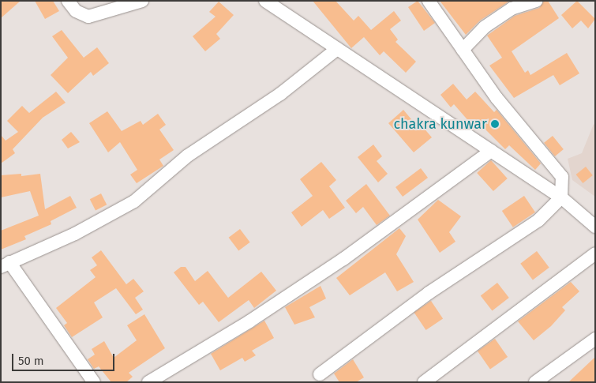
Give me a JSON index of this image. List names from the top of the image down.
{
  "places": ["chakra kunwar"],
  "scale_bar": "50 m"
}
